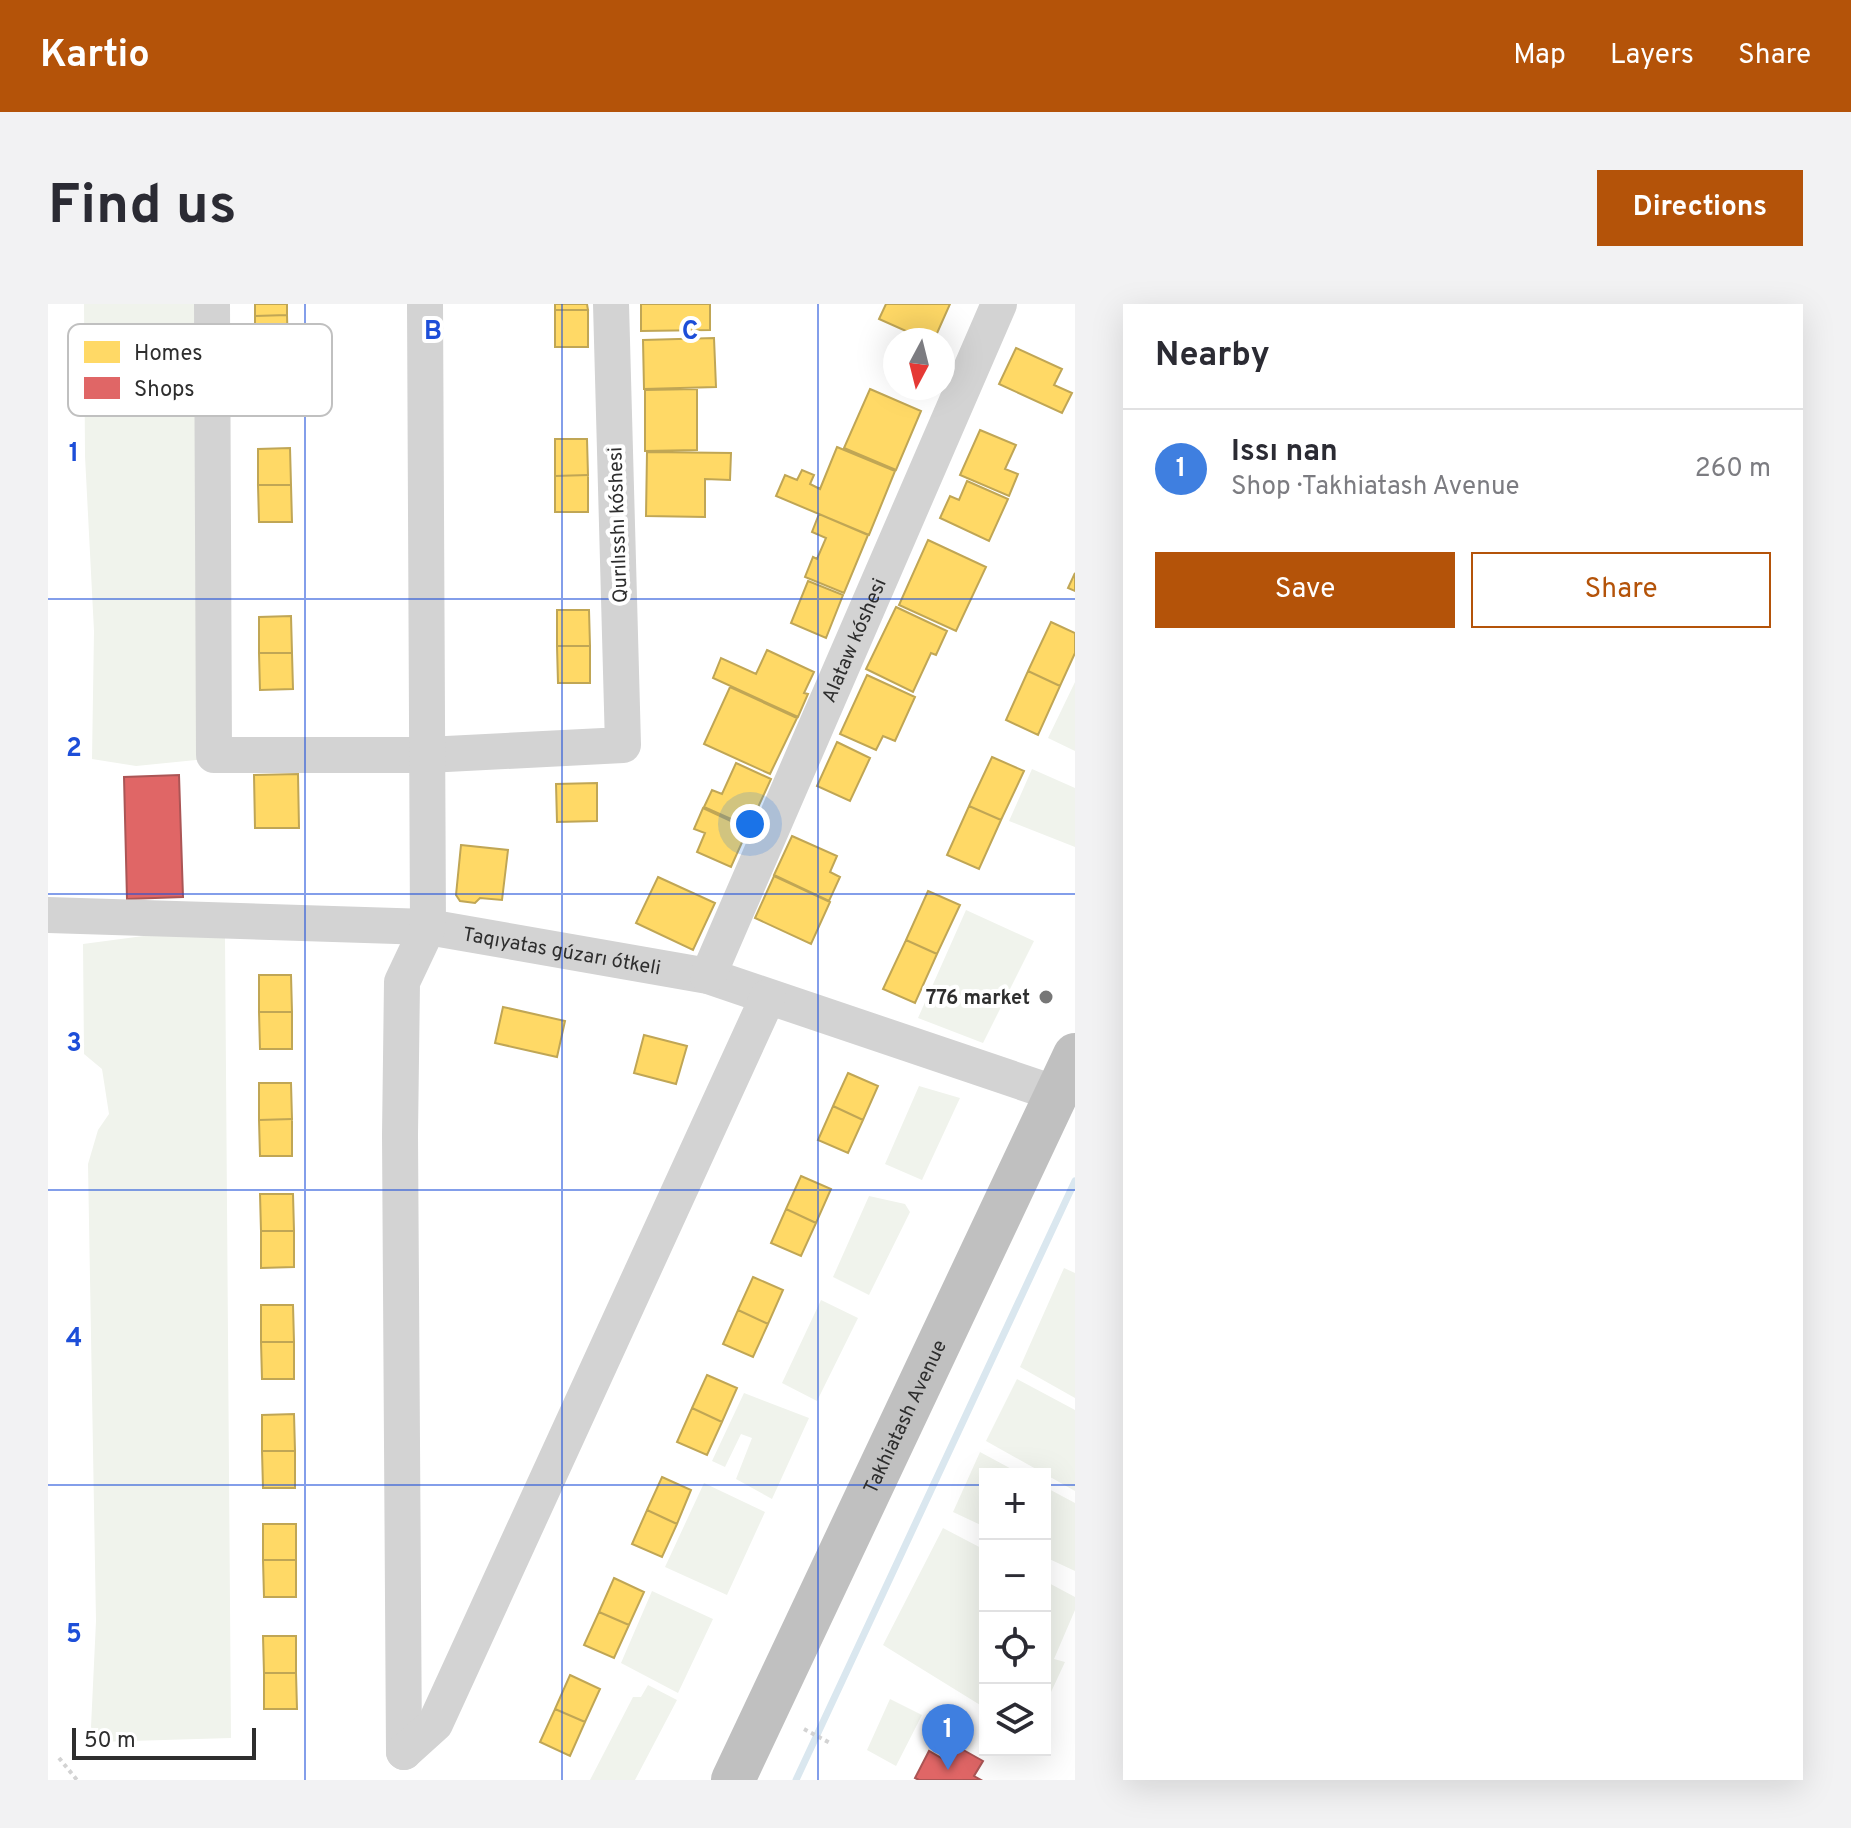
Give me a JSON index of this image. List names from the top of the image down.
{
  "streets": {
    "highway": ["Takhiatash Avenue"],
    "street": ["Qurılısshı kóshesi", "Alataw kóshesi", "Taqıyatas gúzarı ótkeli"]
  },
  "crossings": [
    ["Alataw kóshesi", "Taqıyatas gúzarı ótkeli"],
    ["Taqıyatas gúzarı ótkeli", "Takhiatash Avenue"]
  ],
  "places": ["776 market"],
  "legend": ["Homes", "Shops"],
  "scale_bar": "50 m",
  "north": "bottom",
  "page": {
    "header": "Kartio",
    "nav": ["Map", "Layers", "Share"],
    "buttons": [
      "Directions",
      ["Save", "Share"]
    ],
    "title": "Find us",
    "heading": "Nearby",
    "list": [
      {
        "mark": "1",
        "name": "Issı nan",
        "note": "Shop · Takhiatash Avenue",
        "value": "260 m"
      }
    ],
    "map_buttons": ["+", "−"],
    "pins": "1",
    "scale": "50 m"
  },
  "grid": {
    "columns": ["B", "C"],
    "rows": [
      "1",
      "2",
      "3",
      "4",
      "5"
    ]
  }
}
